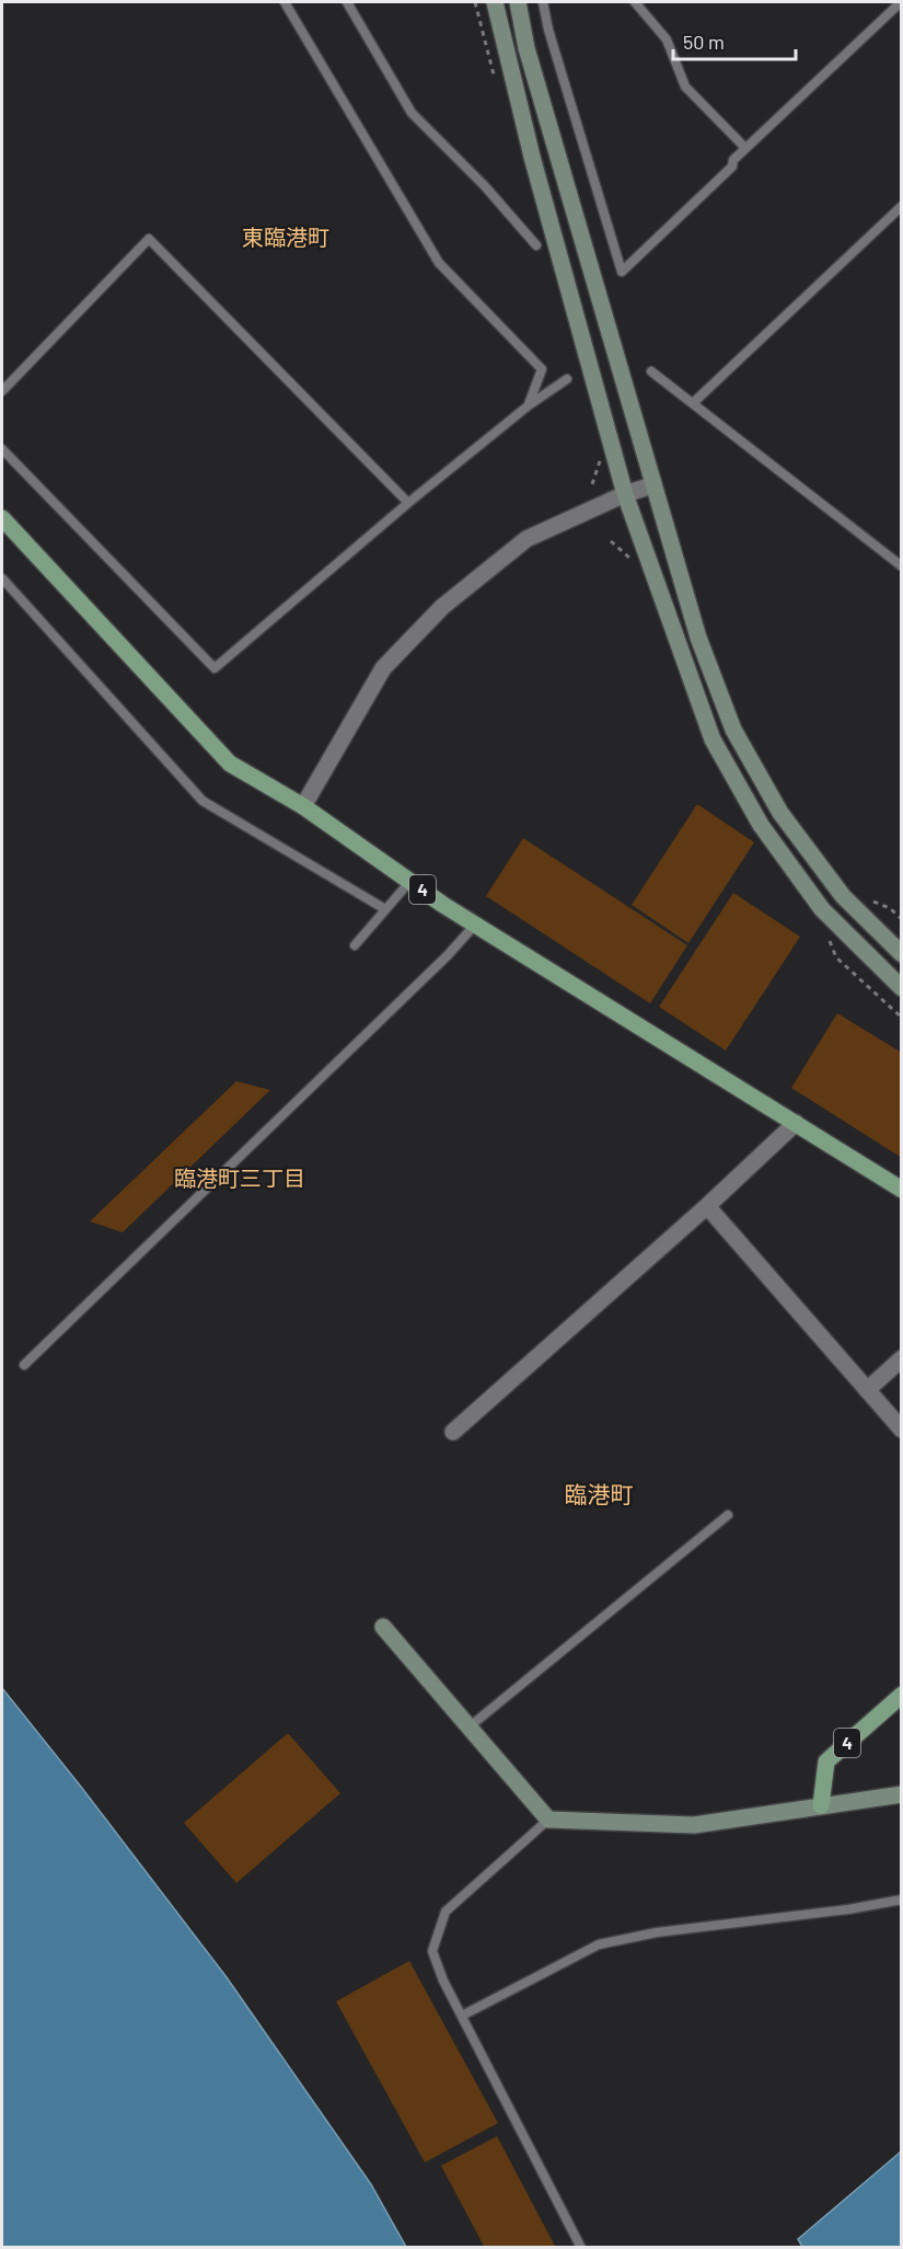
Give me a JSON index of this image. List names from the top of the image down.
{
  "streets": {
    "main road": ["4"]
  },
  "districts": ["東臨港町", "臨港町三丁目", "臨港町"],
  "scale_bar": "50 m"
}
